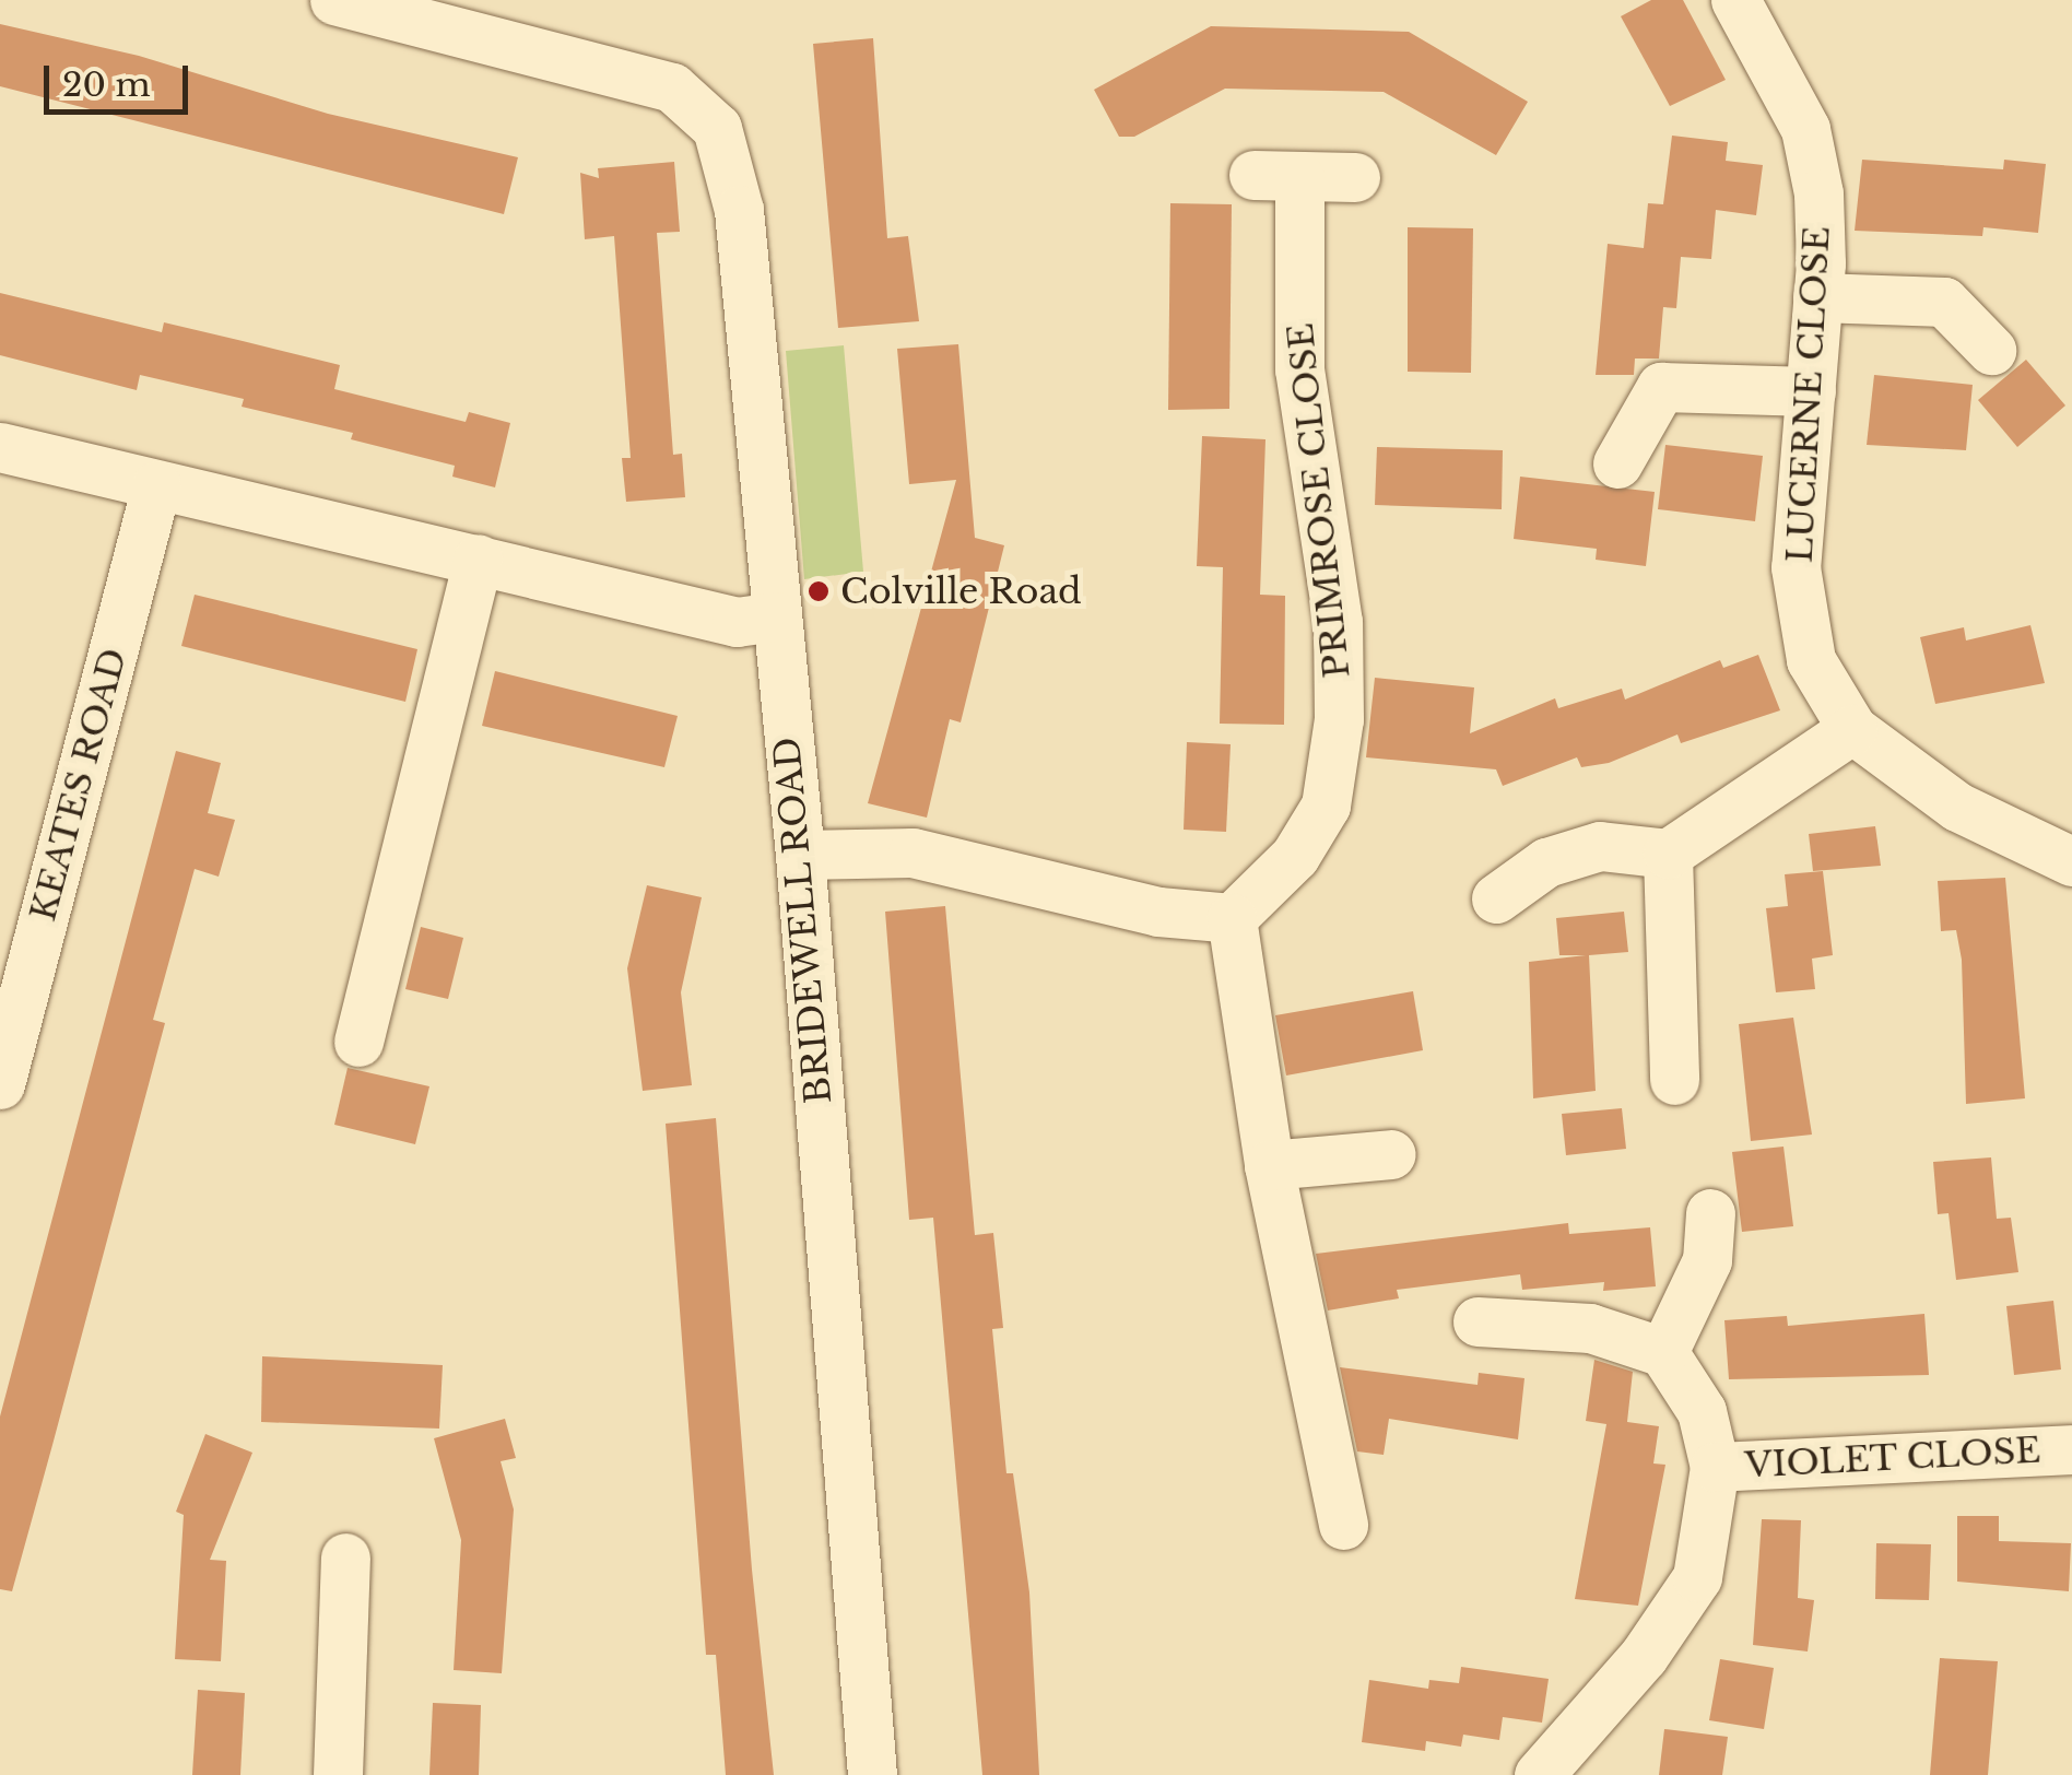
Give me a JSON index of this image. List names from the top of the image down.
{
  "streets": {
    "street": [
      "LUCERNE CLOSE",
      "PRIMROSE CLOSE",
      "KEATES ROAD",
      "BRIDEWELL ROAD",
      "VIOLET CLOSE"
    ]
  },
  "places": ["Colville Road"],
  "scale_bar": "20 m"
}
